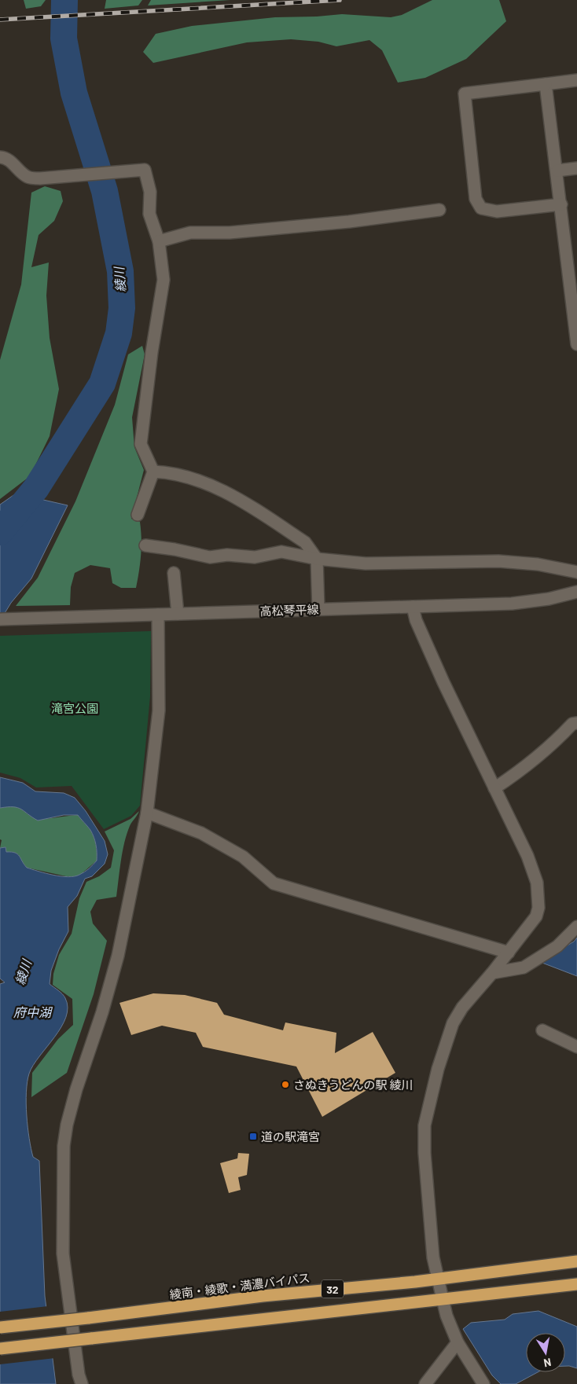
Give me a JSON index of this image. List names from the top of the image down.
{
  "streets": {
    "highway": ["綾南・綾歌・満濃バイパス", "32"],
    "street": ["高松琴平線"]
  },
  "water": ["綾川", "府中湖"],
  "parks": ["滝宮公園"],
  "places": {
    "other": ["さぬきうどんの駅 綾川"],
    "transit": ["道の駅滝宮"]
  },
  "north": "bottom"
}
